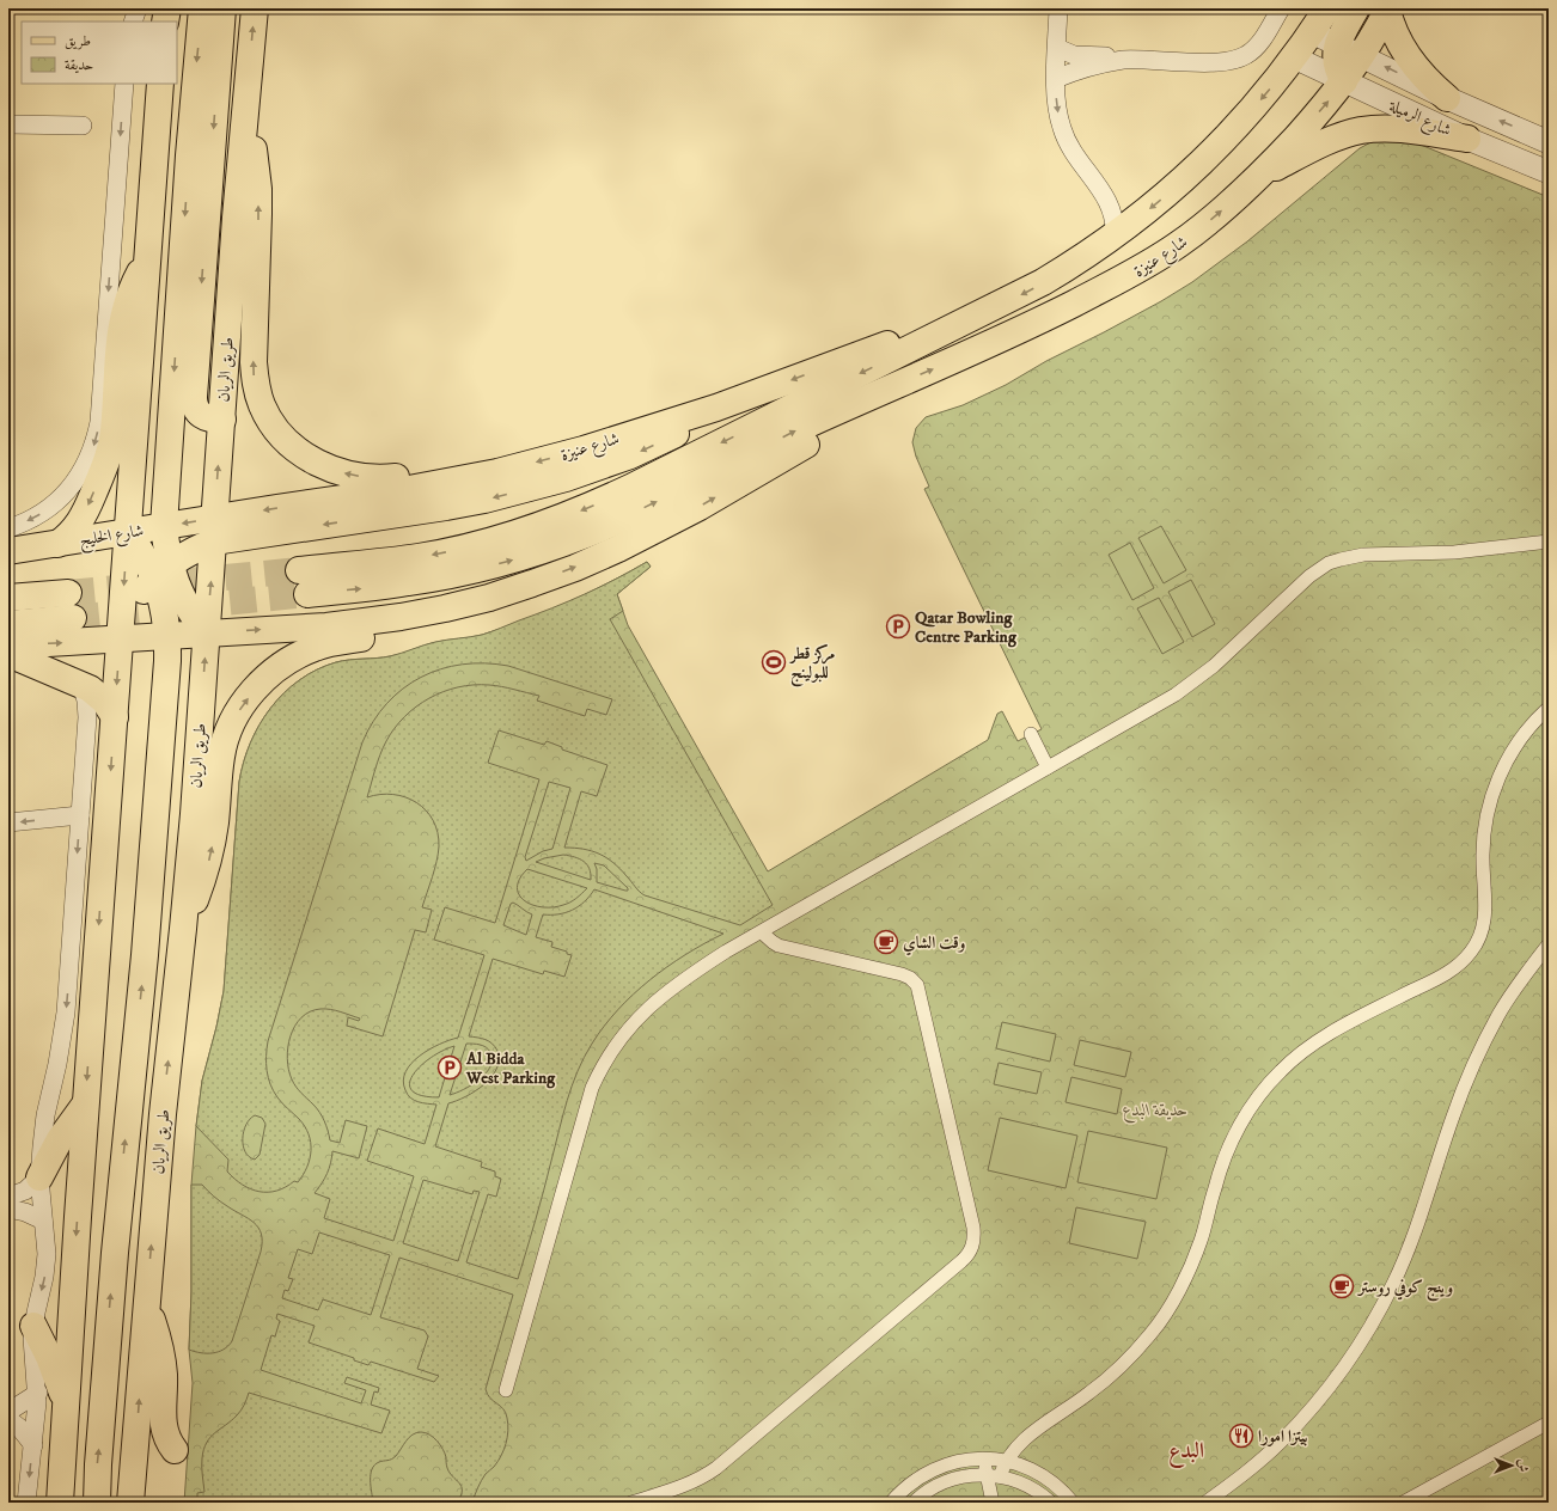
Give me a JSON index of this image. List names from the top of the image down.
{
  "streets": {
    "main road": ["شارع عنيزة", "طريق الريان", "شارع الخليج"],
    "street": ["شارع الرميلة"]
  },
  "crossings": [
    ["شارع الرميلة", "شارع عنيزة"],
    ["شارع عنيزة", "طريق الريان"],
    ["شارع عنيزة", "شارع الخليج"],
    ["طريق الريان", "شارع الخليج"]
  ],
  "districts": ["البدع"],
  "parks": ["حديقة البدع"],
  "places": {
    "parking": ["Qatar Bowling Centre Parking", "Al Bidda West Parking"],
    "sports": ["مركز قطر للبولينج"],
    "cafe": ["وقت الشاي", "وينج كوفي روستر"],
    "restaurant": ["بيتزا امورا"]
  },
  "legend": ["طريق", "حديقة"],
  "north": "right"
}
